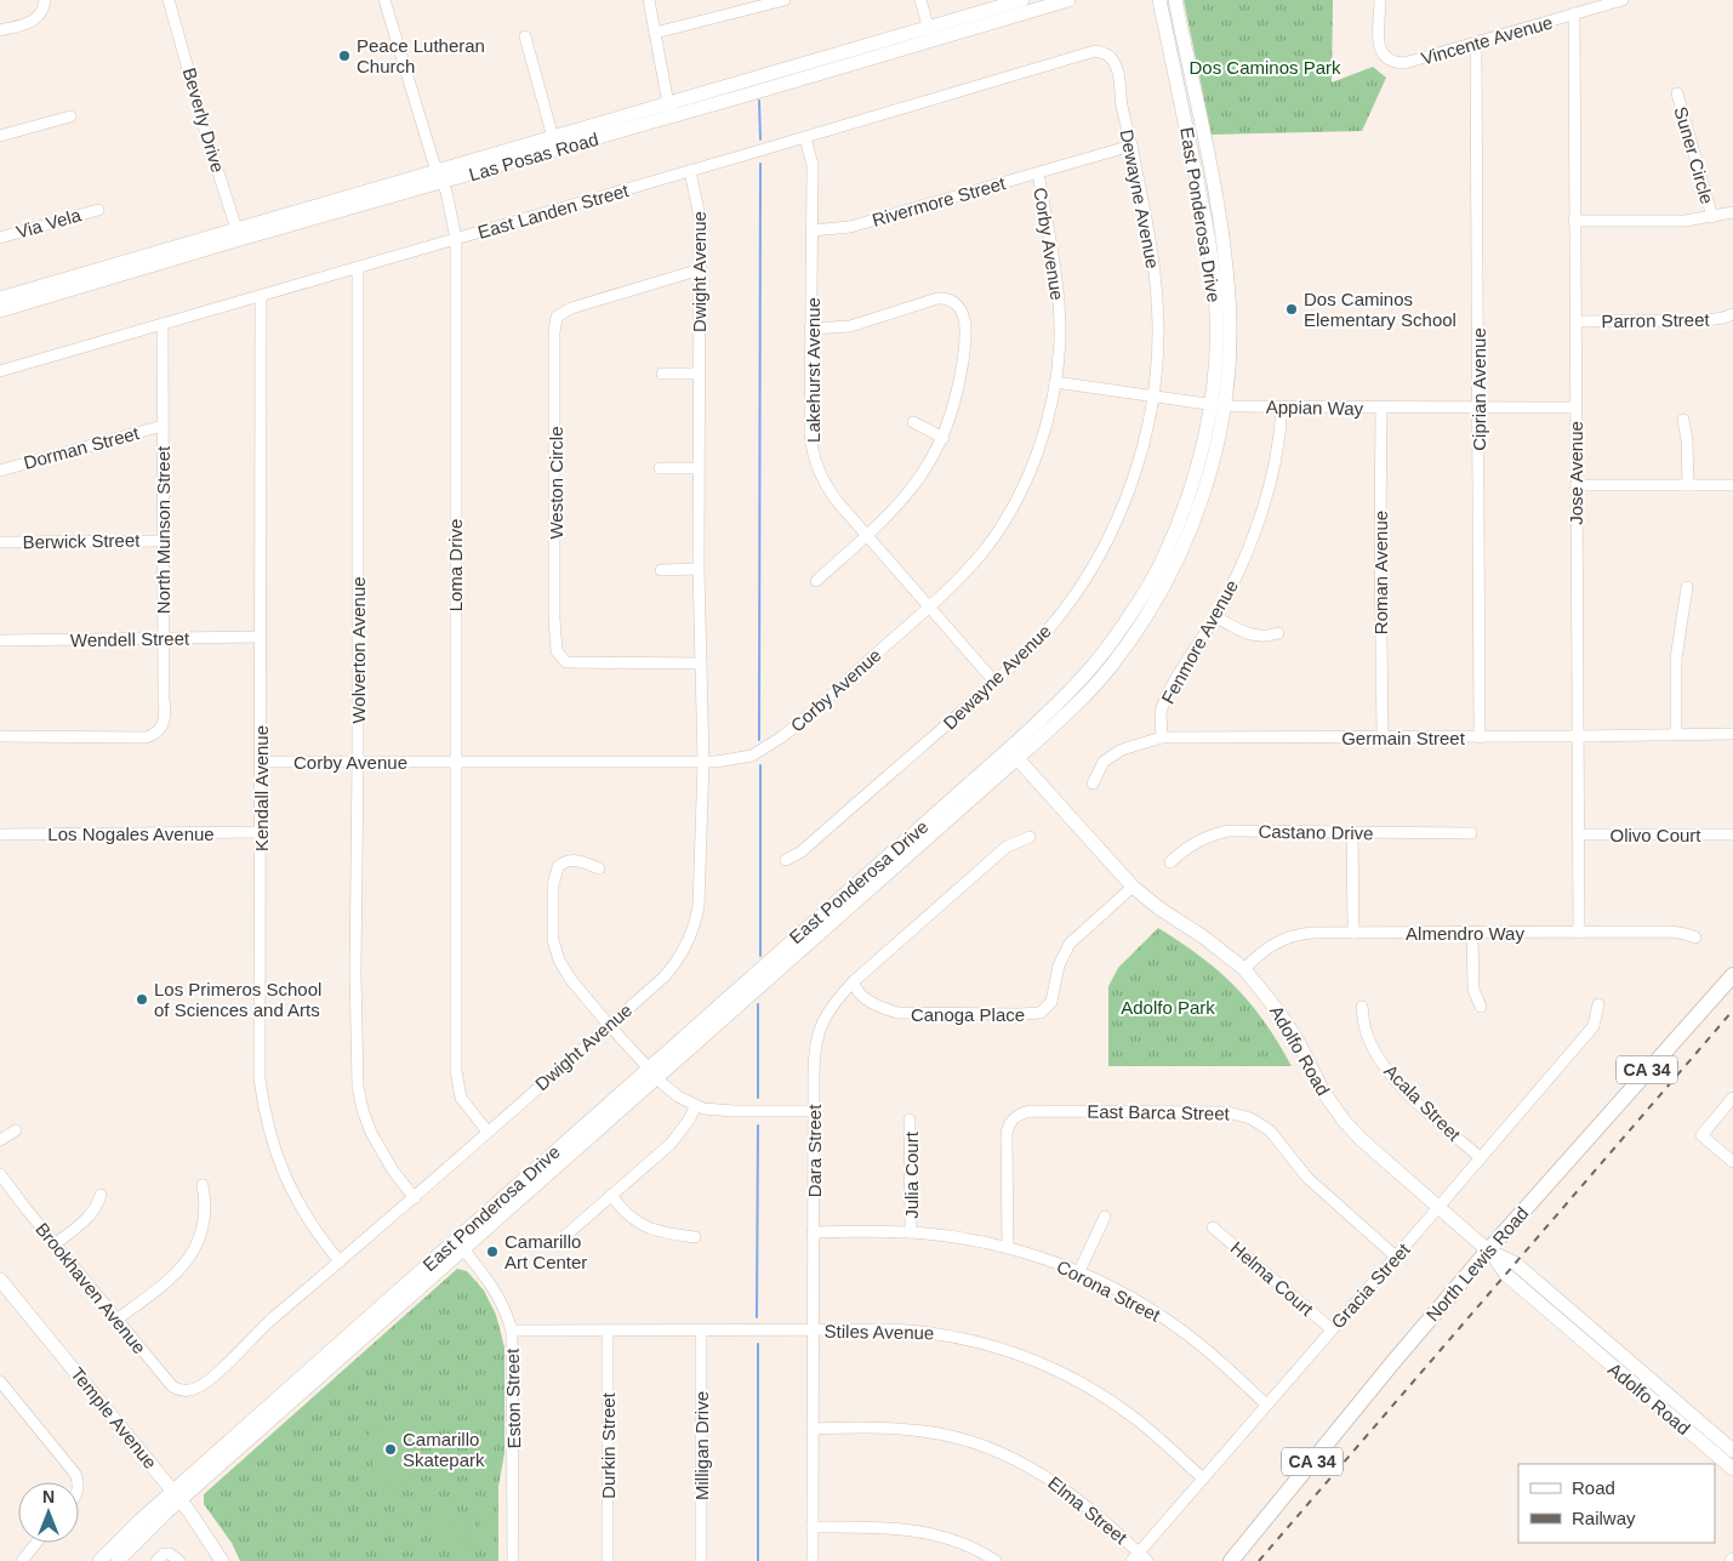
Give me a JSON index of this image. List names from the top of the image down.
{
  "streets": {
    "main road": [
      "Las Posas Road",
      "East Ponderosa Drive",
      "Adolfo Road",
      "CA 34",
      "North Lewis Road",
      "Temple Avenue"
    ],
    "street": [
      "Vincente Avenue",
      "Beverly Drive",
      "Suner Circle",
      "Dewayne Avenue",
      "Rivermore Street",
      "East Landen Street",
      "Via Vela",
      "Corby Avenue",
      "Dwight Avenue",
      "Parron Street",
      "Lakehurst Avenue",
      "Ciprian Avenue",
      "Appian Way",
      "Dorman Street",
      "Jose Avenue",
      "Weston Circle",
      "North Munson Street",
      "Berwick Street",
      "Loma Drive",
      "Roman Avenue",
      "Wendell Street",
      "Fenmore Avenue",
      "Wolverton Avenue",
      "Germain Street",
      "Kendall Avenue",
      "Castano Drive",
      "Los Nogales Avenue",
      "Olivo Court",
      "Almendro Way",
      "Canoga Place",
      "Acala Street",
      "East Barca Street",
      "Dara Street",
      "Julia Court",
      "Helma Court",
      "Gracia Street",
      "Brookhaven Avenue",
      "Corona Street",
      "Stiles Avenue",
      "Eston Street",
      "Durkin Street",
      "Milligan Drive",
      "Elma Street"
    ]
  },
  "crossings": [
    ["Vincente Avenue", "Ciprian Avenue"],
    ["Vincente Avenue", "Jose Avenue"],
    ["Beverly Drive", "Las Posas Road"],
    ["Las Posas Road", "Loma Drive"],
    ["Dewayne Avenue", "Rivermore Street"],
    ["Dewayne Avenue", "East Landen Street"],
    ["Dewayne Avenue", "Lakehurst Avenue"],
    ["Dewayne Avenue", "Appian Way"],
    ["Rivermore Street", "Corby Avenue"],
    ["Rivermore Street", "Lakehurst Avenue"],
    ["East Landen Street", "Dwight Avenue"],
    ["East Landen Street", "Lakehurst Avenue"],
    ["East Landen Street", "North Munson Street"],
    ["East Landen Street", "Loma Drive"],
    ["East Landen Street", "Wolverton Avenue"],
    ["East Landen Street", "Kendall Avenue"],
    ["East Ponderosa Drive", "Appian Way"],
    ["East Ponderosa Drive", "Adolfo Road"],
    ["East Ponderosa Drive", "Eston Street"],
    ["East Ponderosa Drive", "Temple Avenue"],
    ["Corby Avenue", "Dwight Avenue"],
    ["Corby Avenue", "Lakehurst Avenue"],
    ["Corby Avenue", "Appian Way"],
    ["Corby Avenue", "Loma Drive"],
    ["Corby Avenue", "Wolverton Avenue"],
    ["Corby Avenue", "Kendall Avenue"],
    ["Dwight Avenue", "Weston Circle"],
    ["Dwight Avenue", "Loma Drive"],
    ["Dwight Avenue", "Wolverton Avenue"],
    ["Dwight Avenue", "Kendall Avenue"],
    ["Dwight Avenue", "Brookhaven Avenue"],
    ["Parron Street", "Jose Avenue"],
    ["Ciprian Avenue", "Appian Way"],
    ["Ciprian Avenue", "Germain Street"],
    ["Appian Way", "Jose Avenue"],
    ["Appian Way", "Roman Avenue"],
    ["Appian Way", "Fenmore Avenue"],
    ["Dorman Street", "North Munson Street"],
    ["Jose Avenue", "Germain Street"],
    ["Jose Avenue", "Olivo Court"],
    ["Jose Avenue", "Almendro Way"],
    ["North Munson Street", "Berwick Street"],
    ["North Munson Street", "Wendell Street"],
    ["Roman Avenue", "Germain Street"],
    ["Wendell Street", "Kendall Avenue"],
    ["Fenmore Avenue", "Germain Street"],
    ["Kendall Avenue", "Los Nogales Avenue"],
    ["Almendro Way", "Adolfo Road"],
    ["Canoga Place", "Adolfo Road"],
    ["Canoga Place", "Dara Street"],
    ["Adolfo Road", "North Lewis Road"],
    ["Adolfo Road", "Gracia Street"],
    ["Acala Street", "Gracia Street"],
    ["East Barca Street", "Gracia Street"],
    ["East Barca Street", "Corona Street"],
    ["Dara Street", "Corona Street"],
    ["Dara Street", "Stiles Avenue"],
    ["Dara Street", "Elma Street"],
    ["Julia Court", "Corona Street"],
    ["Helma Court", "Gracia Street"],
    ["Gracia Street", "Corona Street"],
    ["Gracia Street", "Stiles Avenue"],
    ["Gracia Street", "Elma Street"],
    ["Stiles Avenue", "Eston Street"],
    ["Stiles Avenue", "Durkin Street"],
    ["Stiles Avenue", "Milligan Drive"]
  ],
  "parks": ["Dos Caminos Park", "Adolfo Park"],
  "places": [
    "Peace Lutheran Church",
    "Dos Caminos Elementary School",
    "Los Primeros School of Sciences and Arts",
    "Camarillo Art Center",
    "Camarillo Skatepark"
  ],
  "legend": ["Road", "Railway"],
  "north": "top"
}
